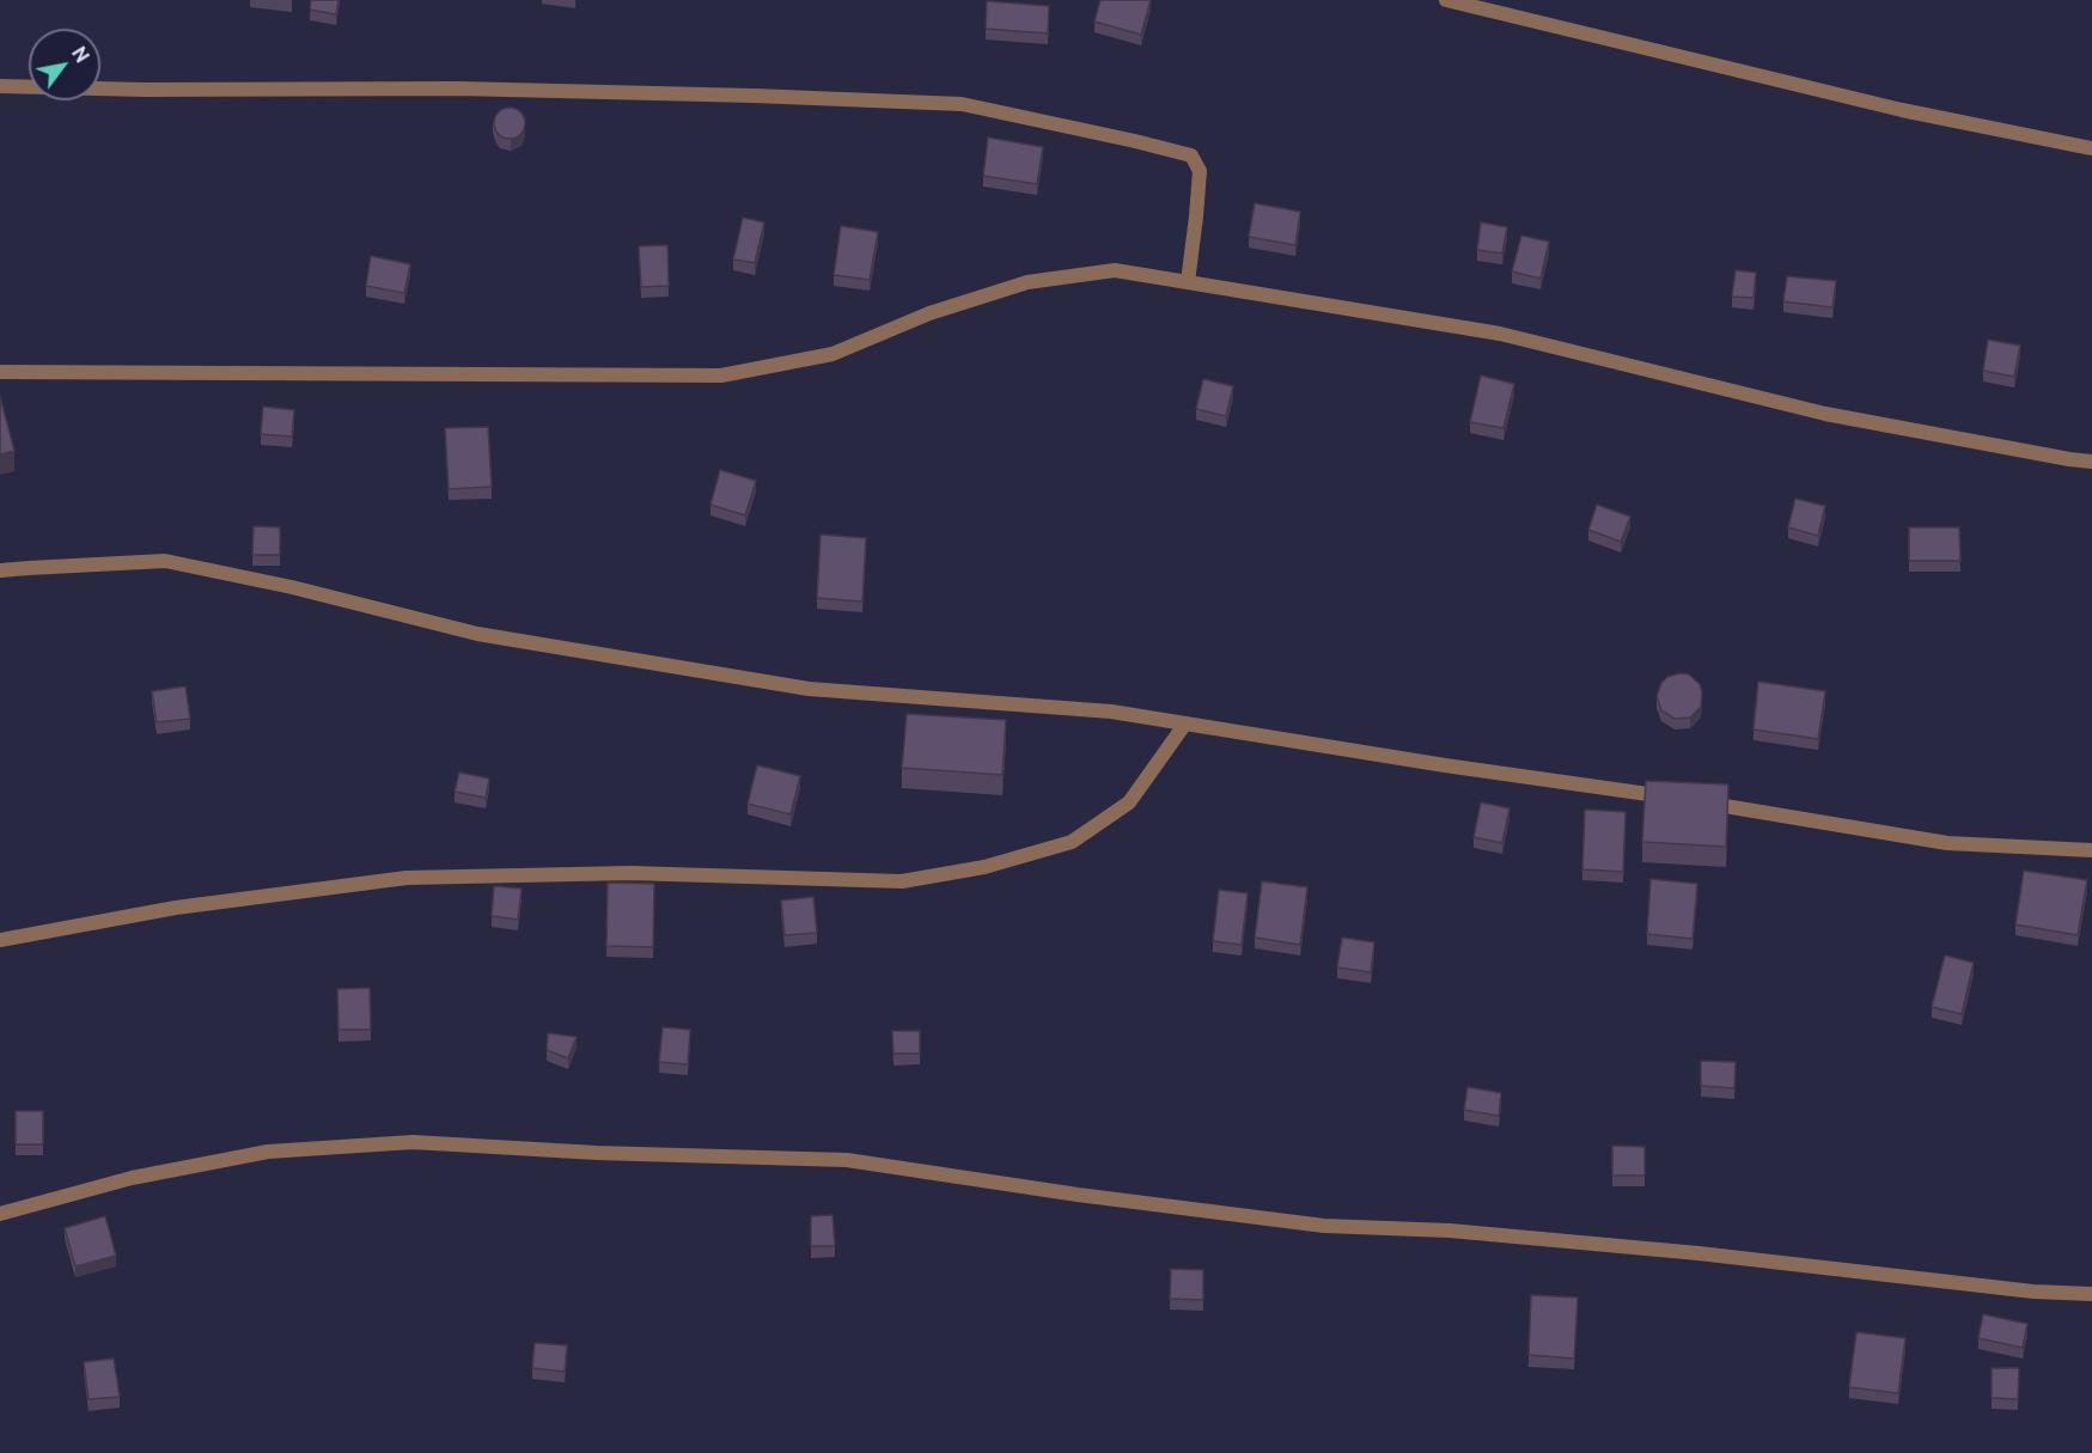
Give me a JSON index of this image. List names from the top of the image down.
{
  "north": "top right"
}
